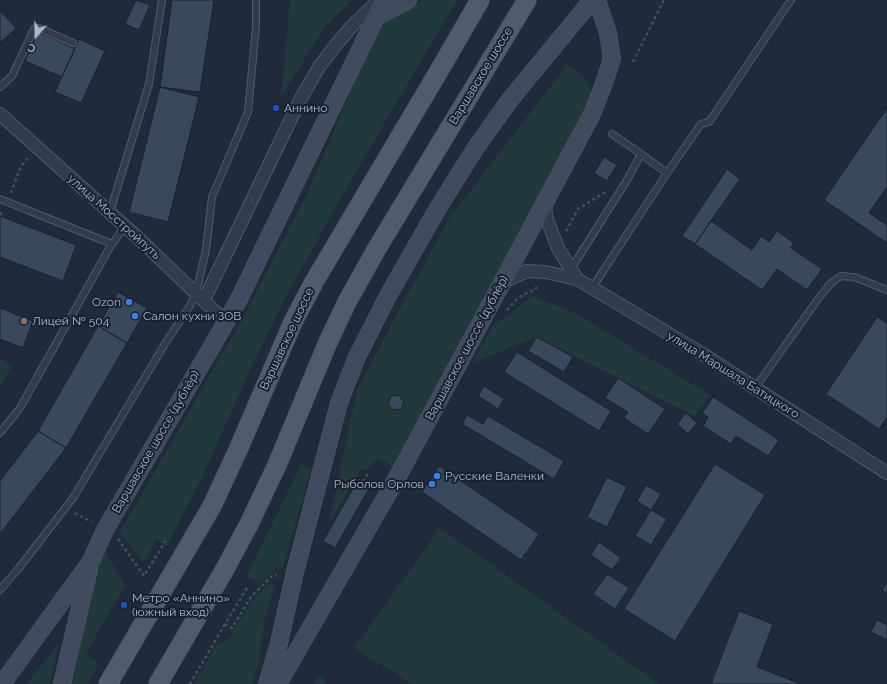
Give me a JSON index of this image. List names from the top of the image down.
{
  "streets": {
    "main road": ["Варшавское шоссе", "Варшавское шоссе (дублёр)"],
    "street": ["улица Мосстройпуть", "улица Маршала Батицкого"]
  },
  "crossings": [
    ["улица Мосстройпуть", "Варшавское шоссе (дублёр)"],
    ["Варшавское шоссе (дублёр)", "улица Маршала Батицкого"]
  ],
  "places": [
    "Аннино",
    "Ozon",
    "Салон кухни ЗОВ",
    "Лицей № 504",
    "Русские Валенки",
    "Рыболов Орлов",
    "Метро «Аннино» (южный вход)"
  ],
  "north": "bottom"
}
